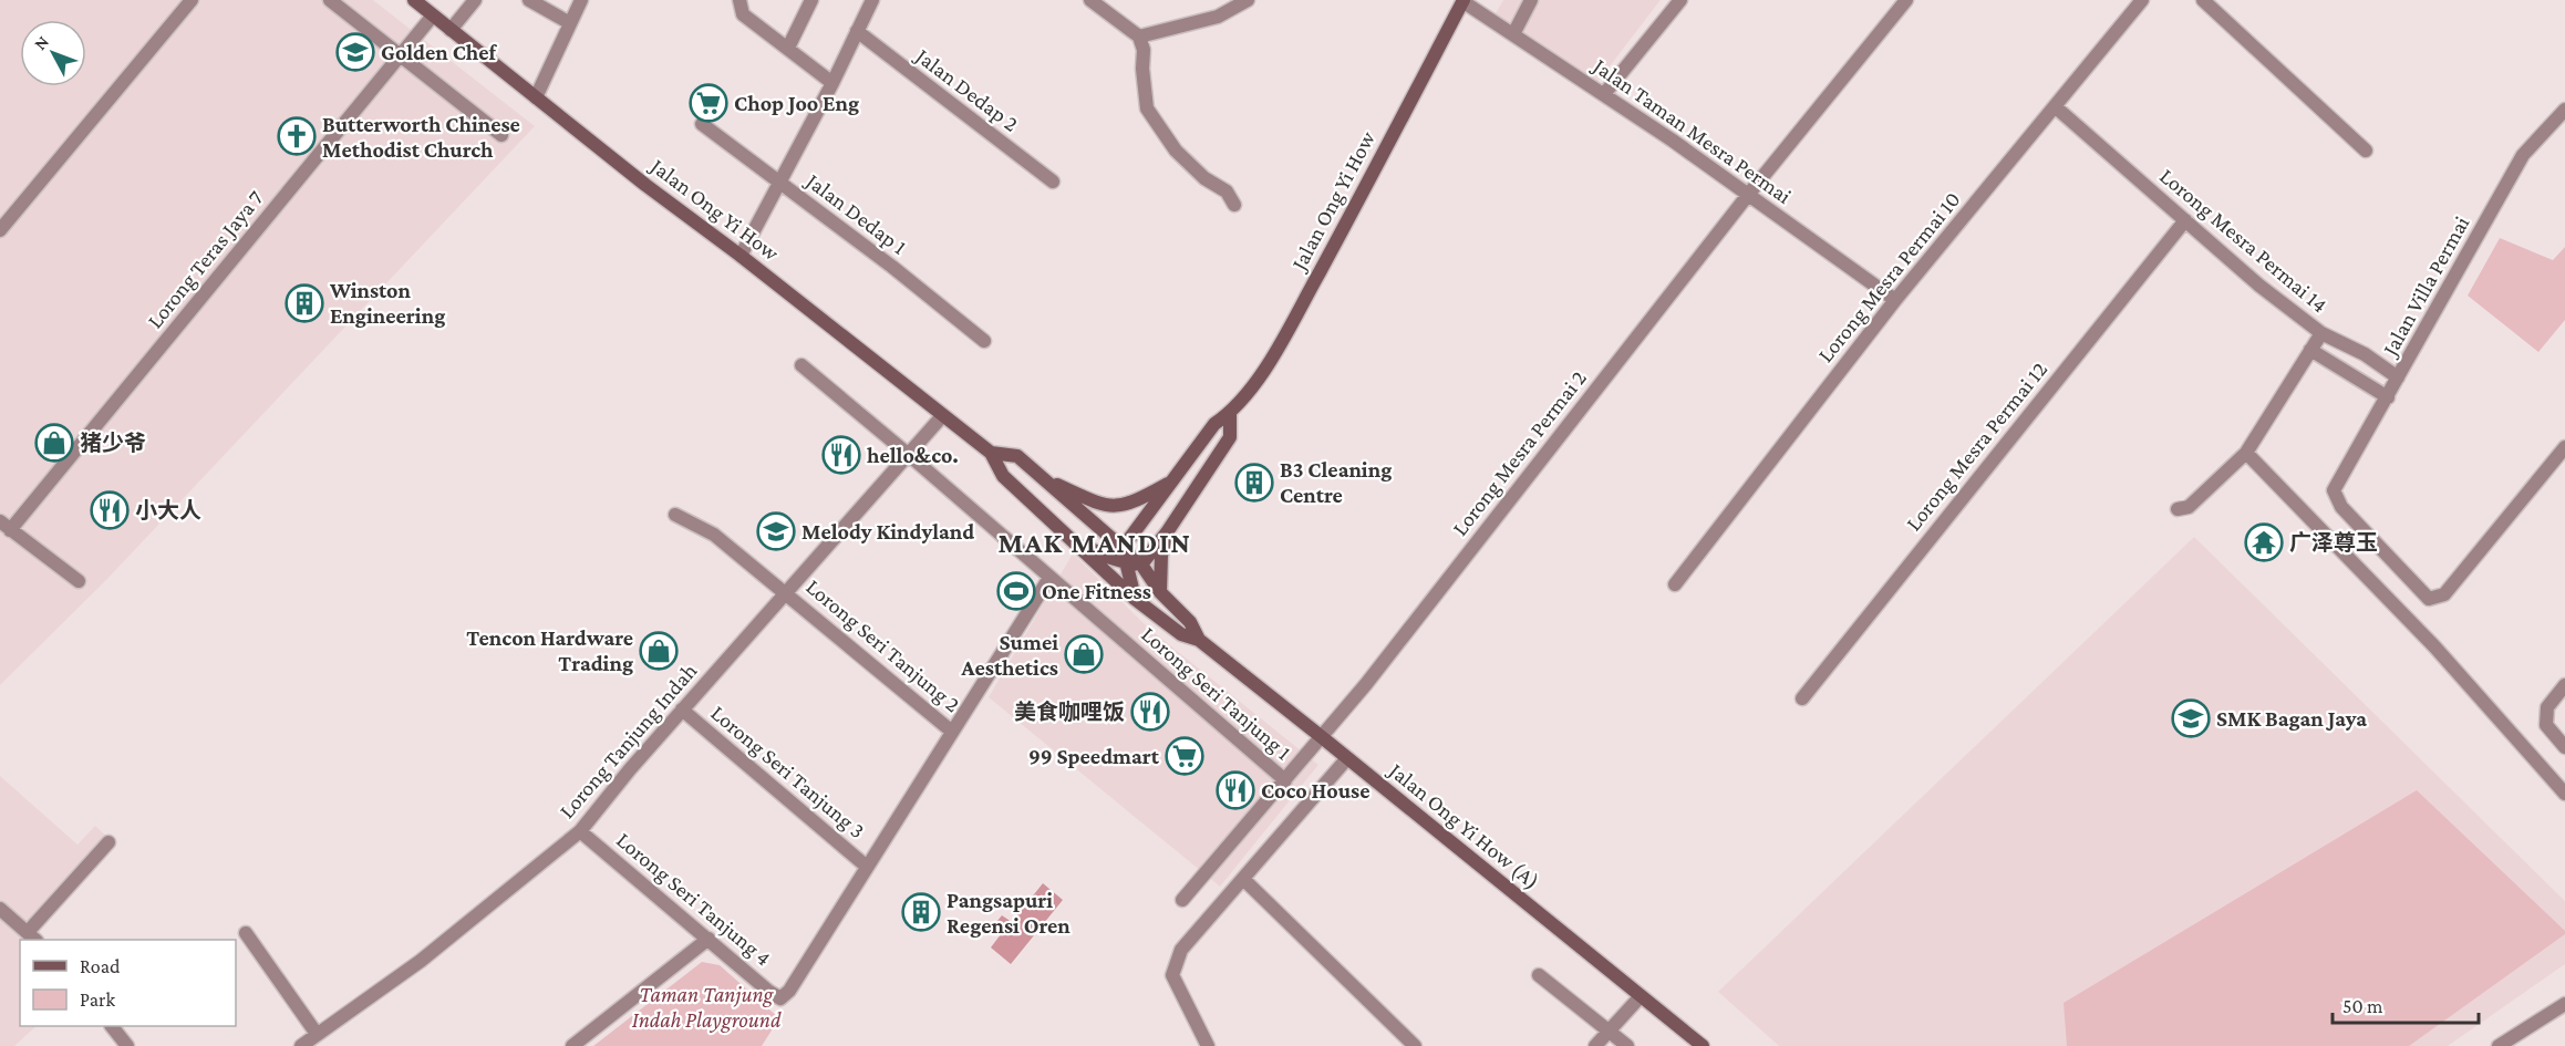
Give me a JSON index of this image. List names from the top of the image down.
{
  "streets": {
    "main road": ["Jalan Ong Yi How", "Jalan Ong Yi How (A)"],
    "street": [
      "Jalan Dedap 2",
      "Jalan Taman Mesra Permai",
      "Jalan Dedap 1",
      "Lorong Mesra Permai 14",
      "Lorong Teras Jaya 7",
      "Lorong Mesra Permai 10",
      "Jalan Villa Permai",
      "Lorong Mesra Permai 12",
      "Lorong Mesra Permai 2",
      "Lorong Seri Tanjung 2",
      "Lorong Seri Tanjung 1",
      "Lorong Tanjung Indah",
      "Lorong Seri Tanjung 3",
      "Lorong Seri Tanjung 4"
    ]
  },
  "crossings": [
    ["Jalan Taman Mesra Permai", "Jalan Ong Yi How"],
    ["Jalan Taman Mesra Permai", "Lorong Mesra Permai 10"],
    ["Jalan Taman Mesra Permai", "Lorong Mesra Permai 2"],
    ["Jalan Ong Yi How", "Lorong Teras Jaya 7"],
    ["Jalan Ong Yi How", "Lorong Tanjung Indah"],
    ["Jalan Ong Yi How", "Jalan Ong Yi How (A)"],
    ["Lorong Mesra Permai 14", "Lorong Mesra Permai 10"],
    ["Lorong Mesra Permai 14", "Lorong Mesra Permai 12"],
    ["Lorong Mesra Permai 2", "Lorong Seri Tanjung 1"],
    ["Lorong Mesra Permai 2", "Jalan Ong Yi How (A)"],
    ["Lorong Seri Tanjung 2", "Lorong Tanjung Indah"],
    ["Lorong Seri Tanjung 1", "Lorong Tanjung Indah"],
    ["Lorong Tanjung Indah", "Lorong Seri Tanjung 3"],
    ["Lorong Tanjung Indah", "Lorong Seri Tanjung 4"],
    ["Lorong Seri Tanjung 3", "Lorong Seri Tanjung 4"]
  ],
  "districts": ["MAK MANDIN"],
  "parks": ["Taman Tanjung Indah Playground"],
  "places": {
    "school or university": ["Golden Chef", "Melody Kindyland", "SMK Bagan Jaya"],
    "supermarket": ["Chop Joo Eng", "99 Speedmart"],
    "church": ["Butterworth Chinese Methodist Church"],
    "building": ["Winston Engineering", "B3 Cleaning Centre", "Pangsapuri Regensi Oren"],
    "shop": ["猪少爷", "Tencon Hardware Trading", "Sumei Aesthetics"],
    "restaurant": [
      "hello&co.",
      "小大人",
      "美食咖哩饭",
      "Coco House"
    ],
    "temple": ["广泽尊玉"],
    "sports": ["One Fitness"]
  },
  "legend": ["Road", "Park"],
  "scale_bar": "50 m",
  "north": "top left"
}
